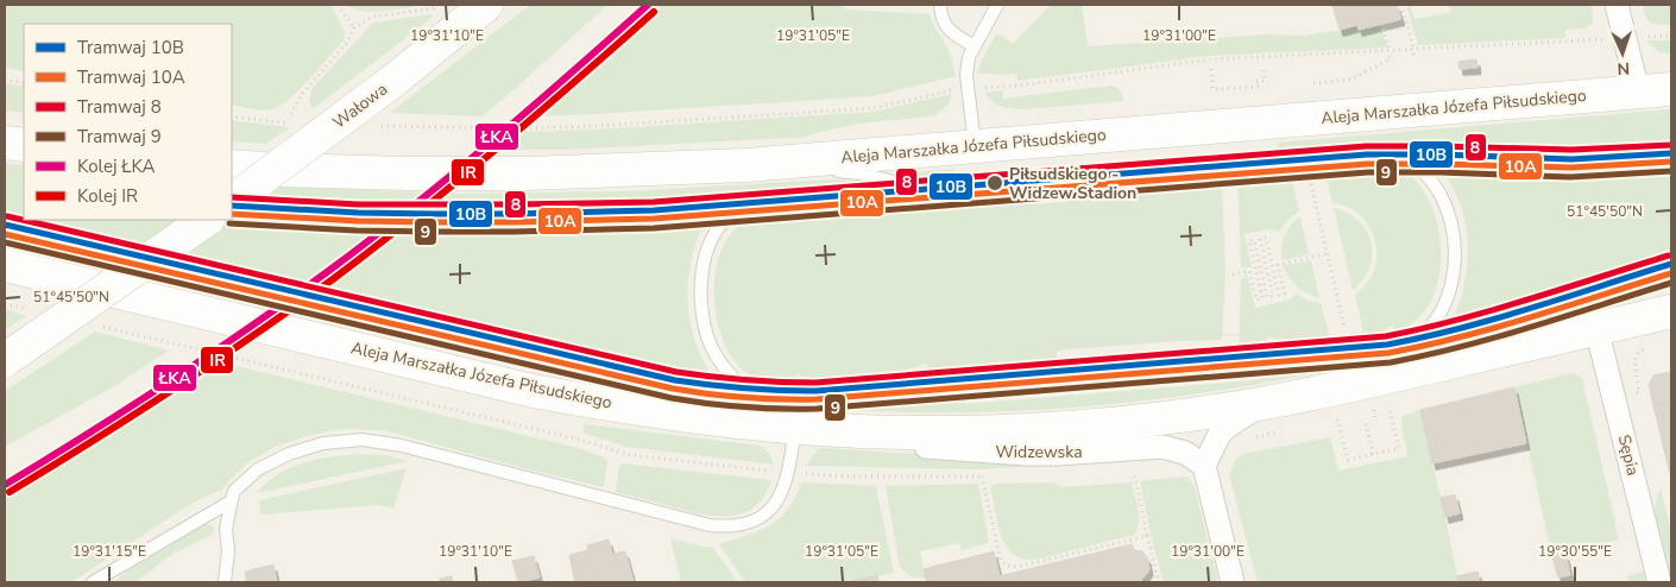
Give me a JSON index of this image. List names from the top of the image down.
{
  "streets": {
    "main road": ["Wałowa", "Aleja Marszałka Józefa Piłsudskiego"],
    "street": ["Widzewska", "Sępia"]
  },
  "crossings": [
    ["Aleja Marszałka Józefa Piłsudskiego", "Widzewska"],
    ["Aleja Marszałka Józefa Piłsudskiego", "Sępia"]
  ],
  "places": ["Piłsudskiego - Widzew Stadion"],
  "lines": [
    "rail line ŁKA",
    "rail line IR",
    "tram line 8",
    "tram line 10B",
    "tram line 10A",
    "tram line 9"
  ],
  "legend": [
    "Tramwaj 10B",
    "Tramwaj 10A",
    "Tramwaj 8",
    "Tramwaj 9",
    "Kolej ŁKA",
    "Kolej IR"
  ],
  "north": "bottom",
  "coordinates": [
    "19°31'10\"E",
    "19°31'05\"E",
    "19°31'00\"E",
    "51°45'50\"N",
    "19°31'15\"E",
    "19°30'55\"E"
  ]
}
